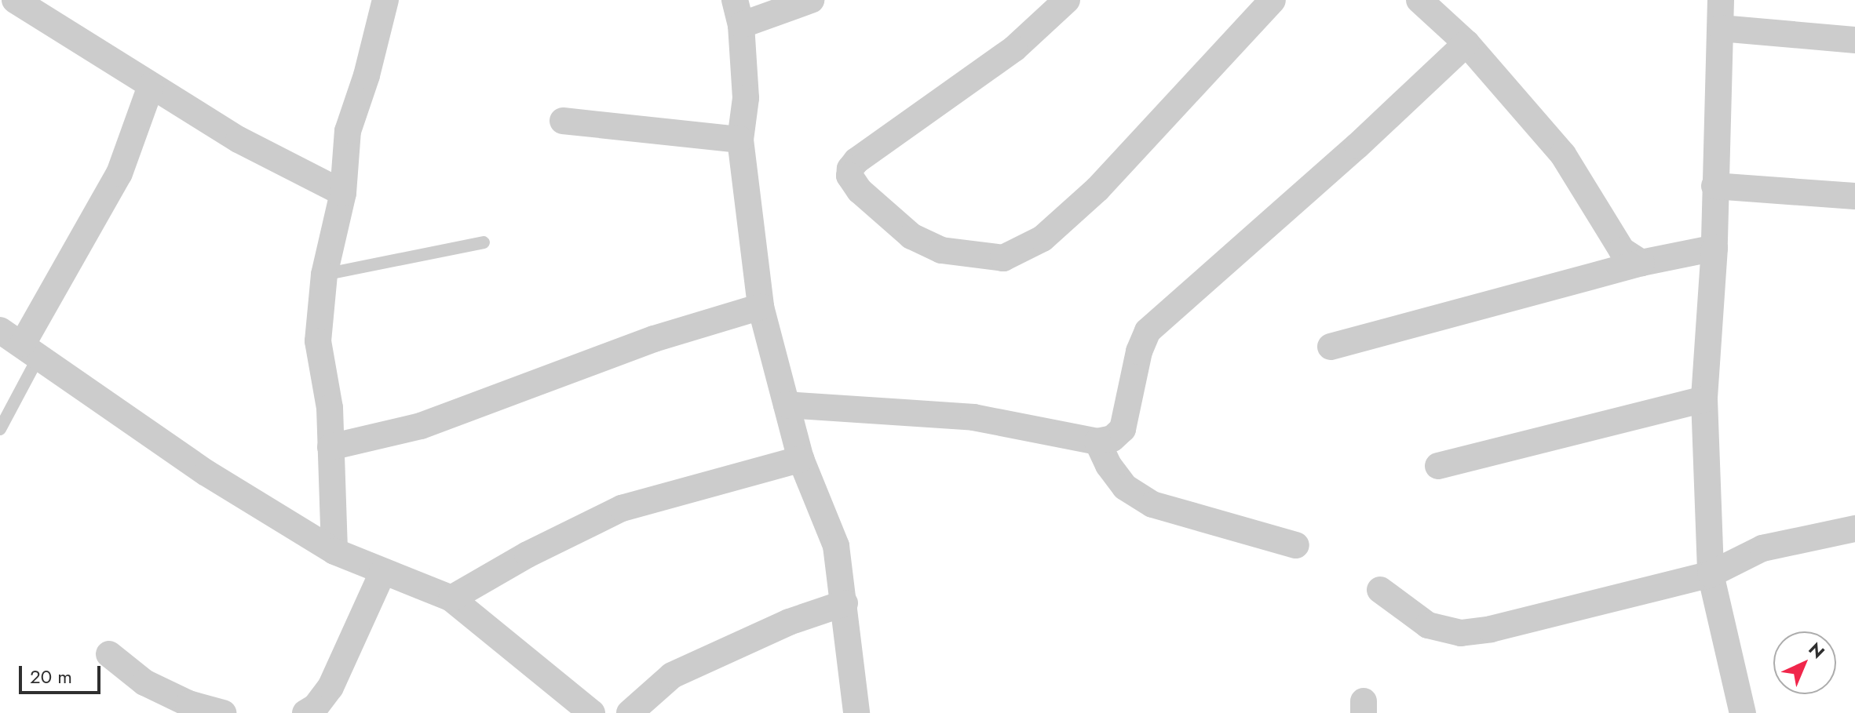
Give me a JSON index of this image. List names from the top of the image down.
{
  "scale_bar": "20 m",
  "north": "top right"
}
